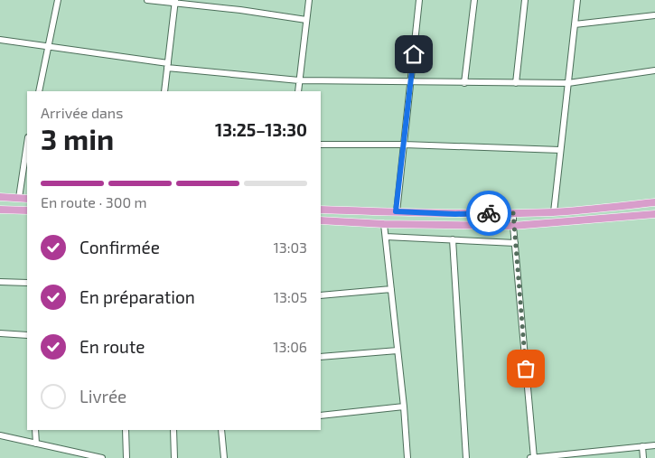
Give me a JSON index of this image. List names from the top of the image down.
{
  "page": {
    "heading": ["3 min", "Arrivée dans", "13:25–13:30"],
    "bar": "En route · 300 m",
    "list": [
      ["Confirmée", "13:03"],
      ["En préparation", "13:05"],
      ["En route", "13:06"],
      "Livrée"
    ]
  }
}
